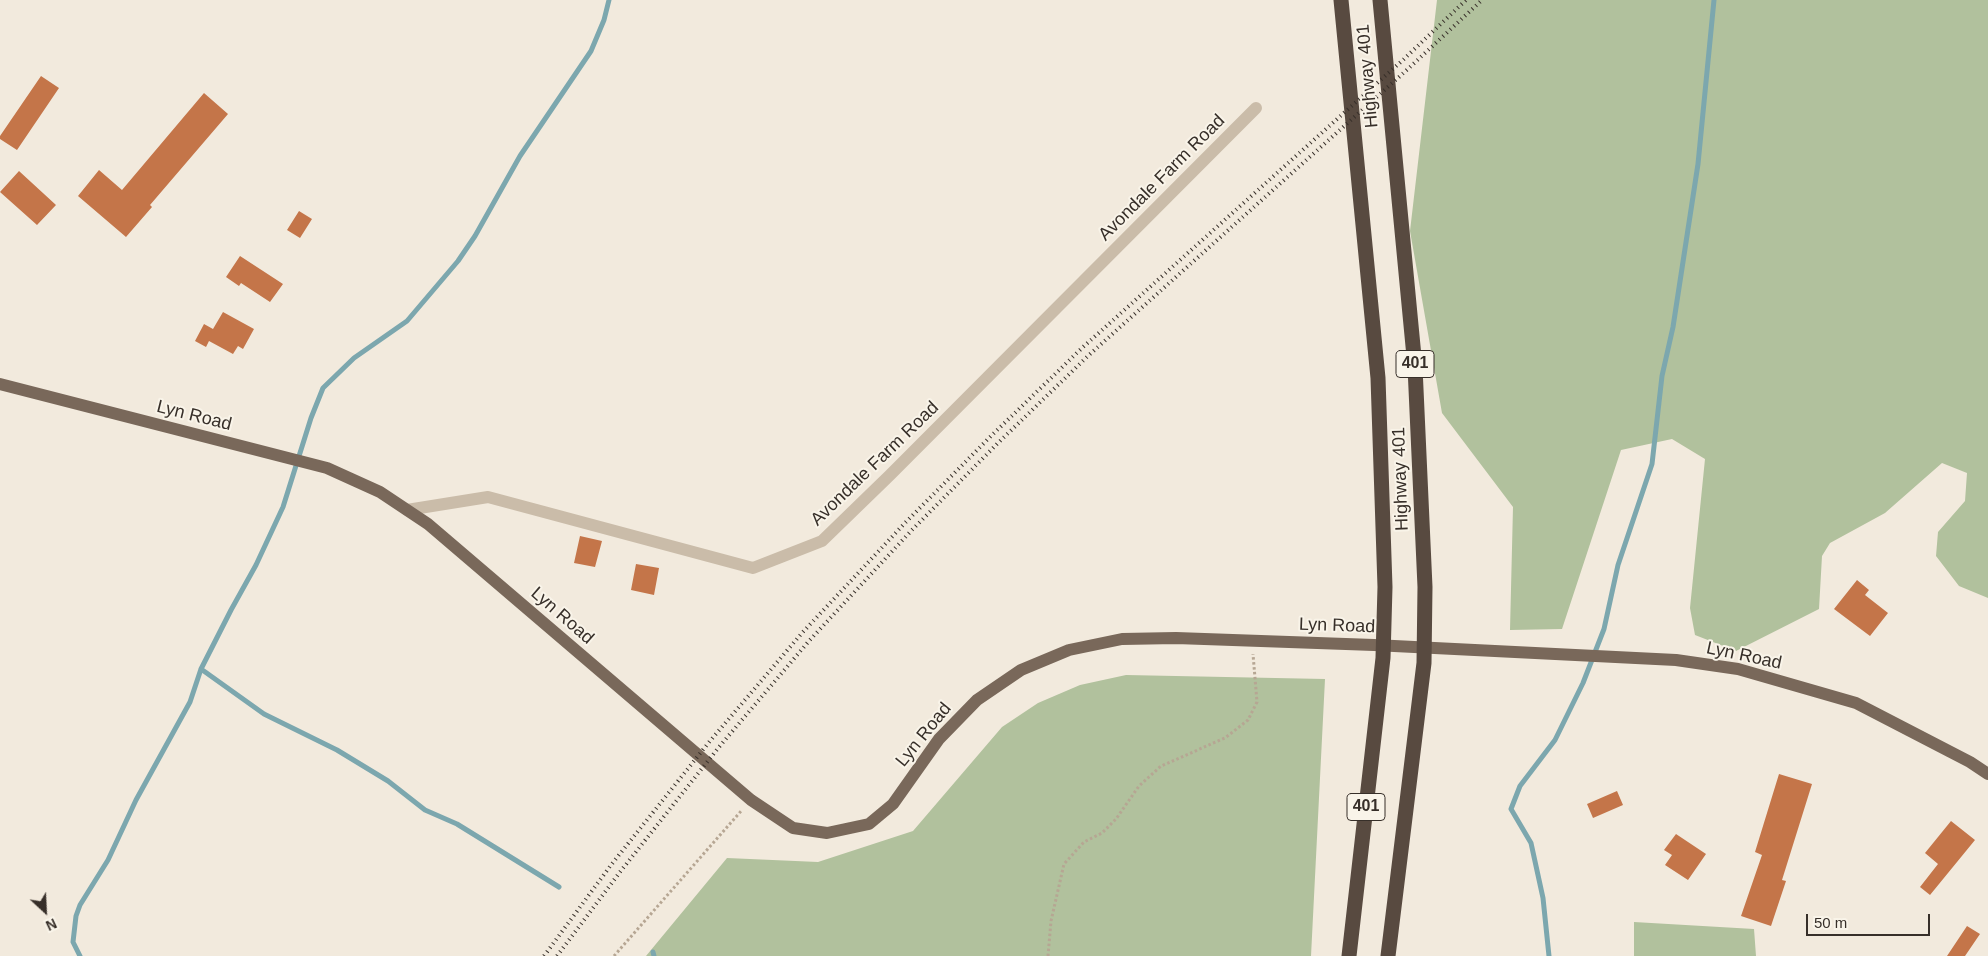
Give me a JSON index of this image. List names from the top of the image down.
{
  "streets": {
    "highway": ["Highway 401", "401"],
    "main road": ["Lyn Road"],
    "street": ["Avondale Farm Road"]
  },
  "crossings": [
    ["Avondale Farm Road", "Lyn Road"]
  ],
  "scale_bar": "50 m",
  "north": "bottom right"
}
